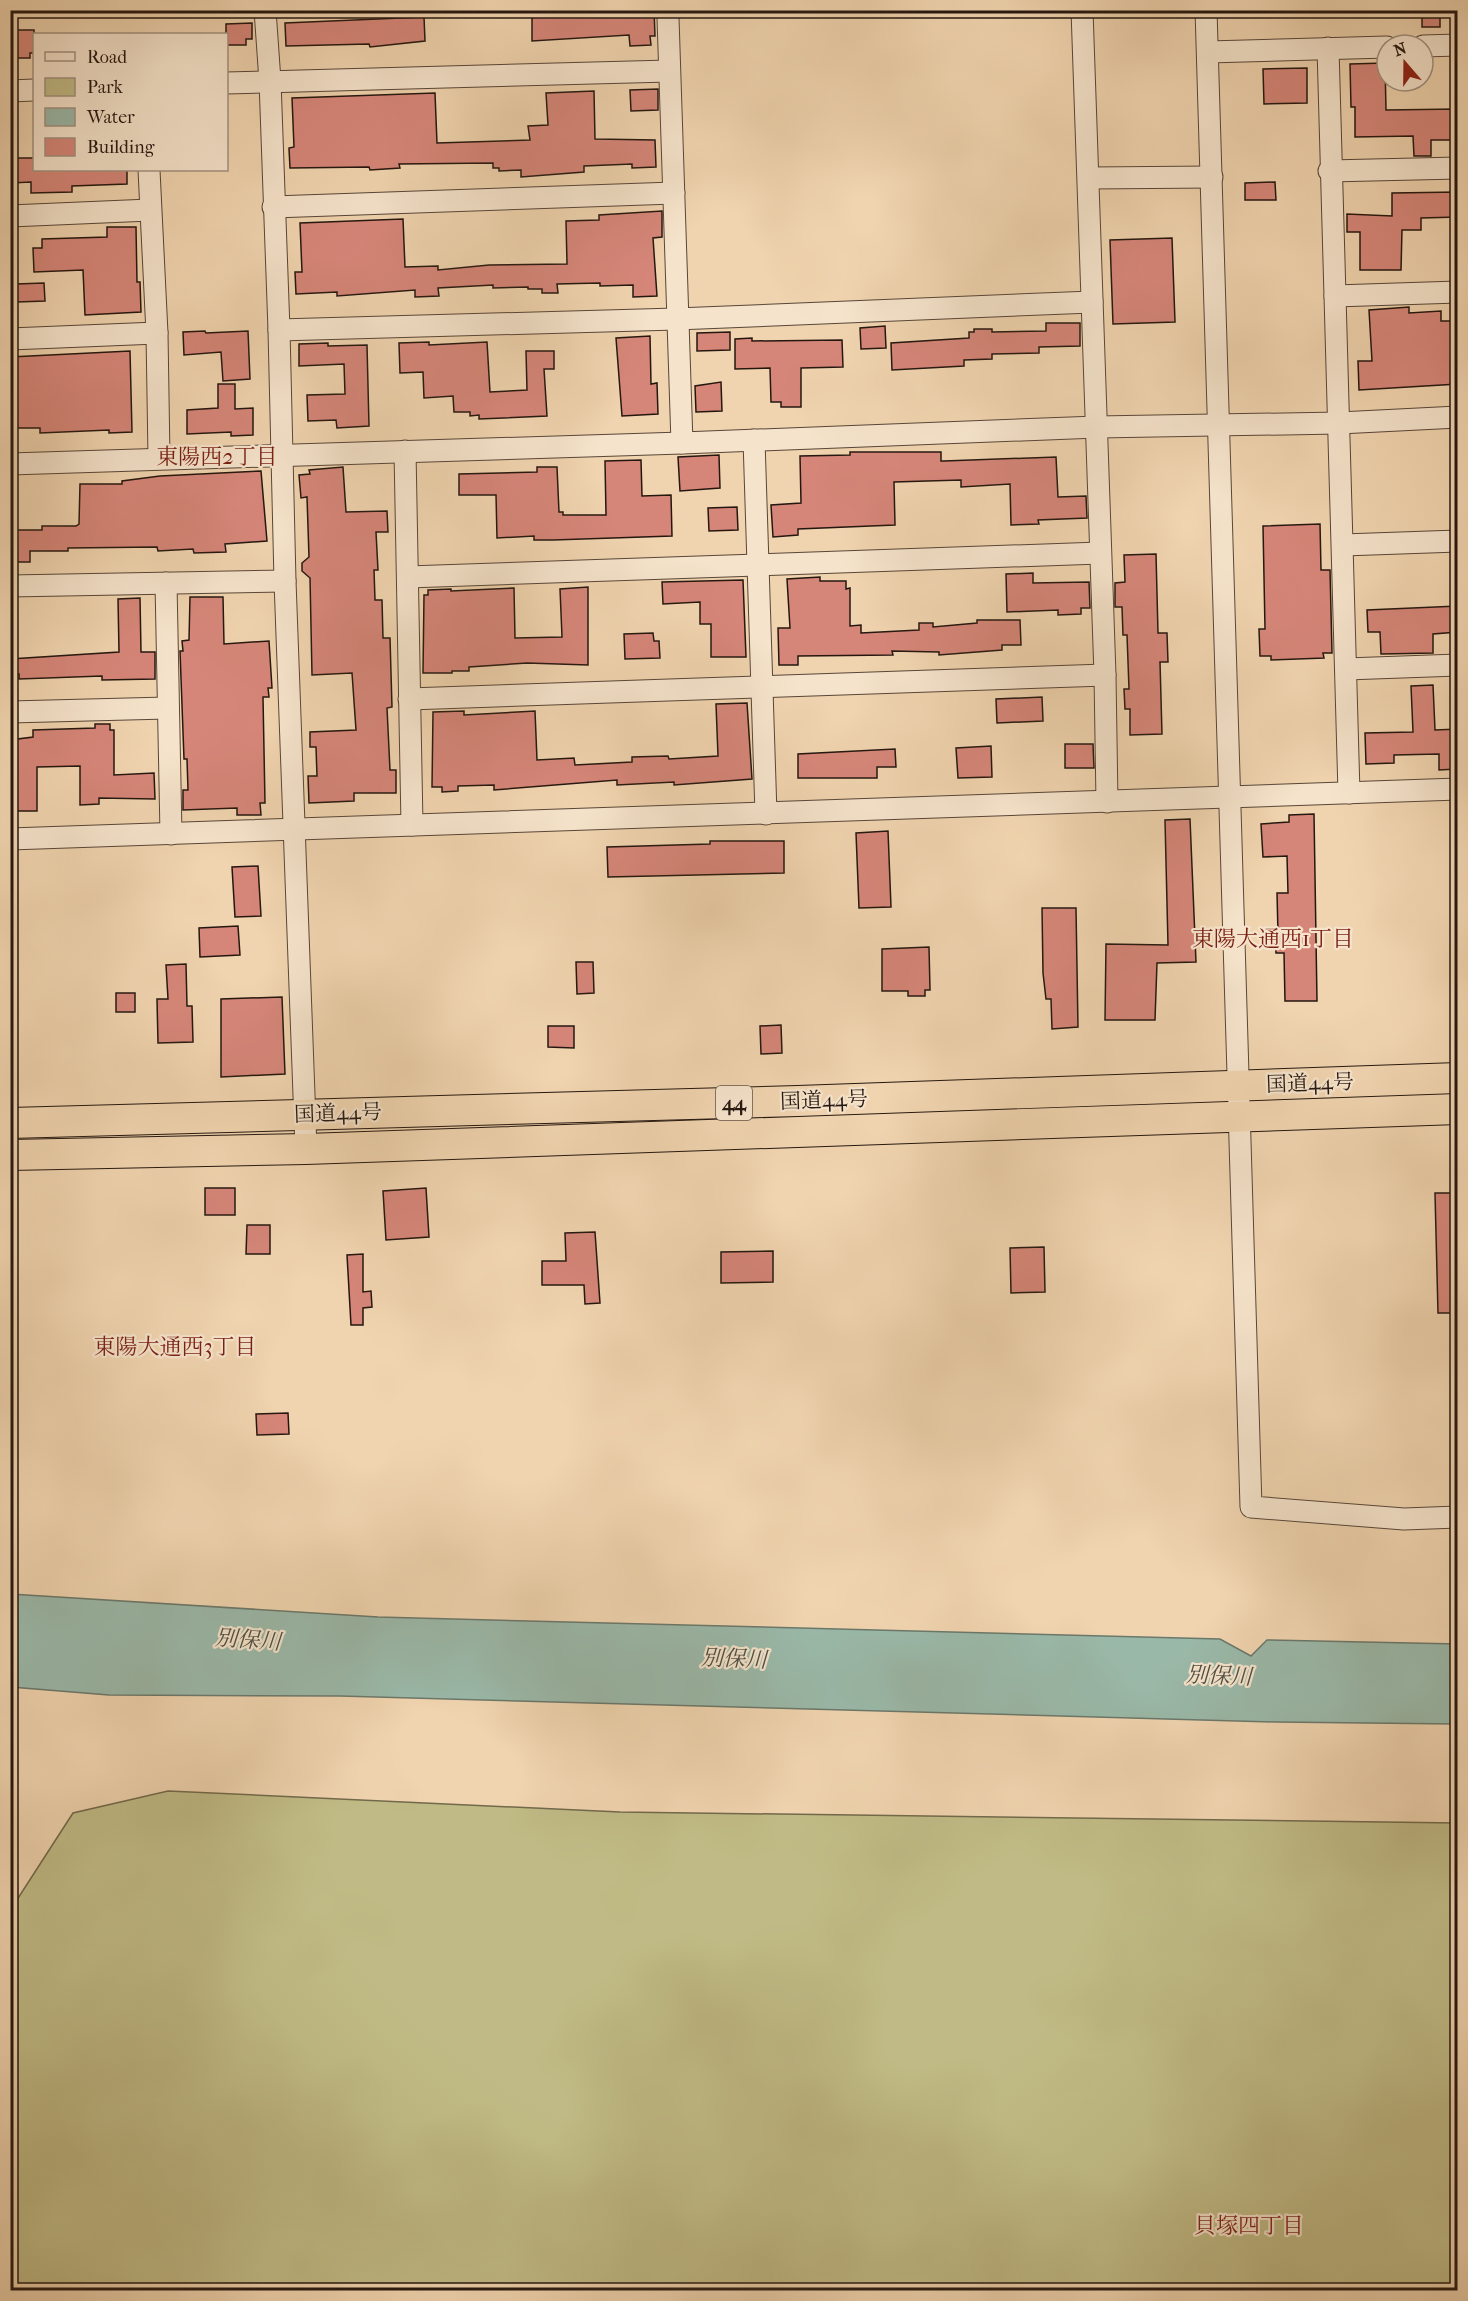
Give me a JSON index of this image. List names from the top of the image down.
{
  "streets": {
    "highway": ["国道44号", "44"]
  },
  "districts": [
    "東陽西2丁目",
    "東陽大通西1丁目",
    "東陽大通西3丁目",
    "貝塚四丁目"
  ],
  "water": ["別保川"],
  "legend": [
    "Road",
    "Park",
    "Water",
    "Building"
  ],
  "north": "top"
}
